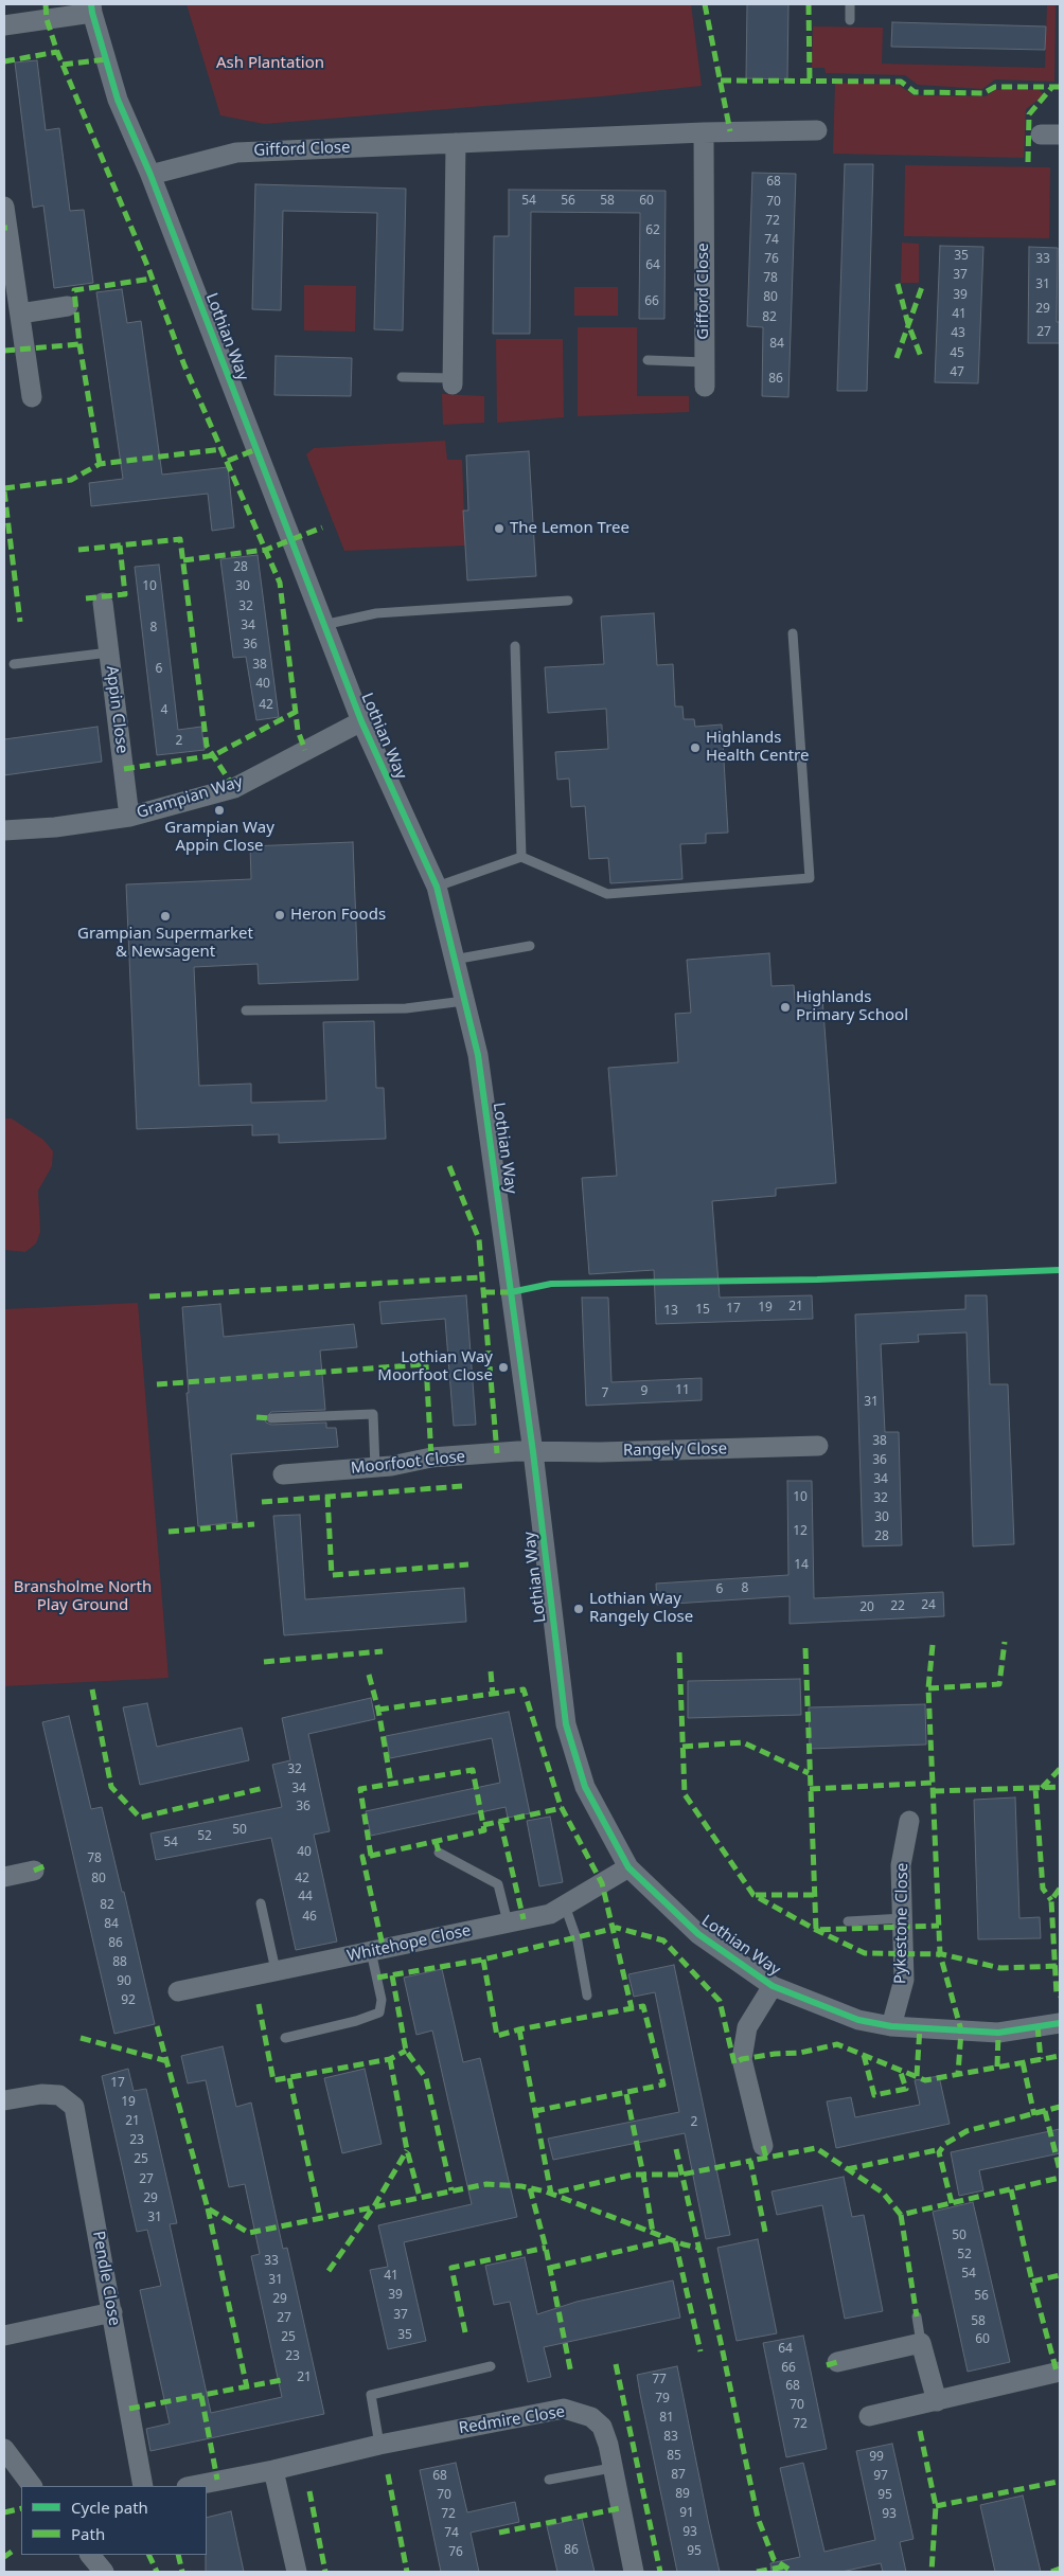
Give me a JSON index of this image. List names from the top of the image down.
{
  "streets": {
    "street": [
      "Gifford Close",
      "Lothian Way",
      "Appin Close",
      "Grampian Way",
      "Rangely Close",
      "Moorfoot Close",
      "Pykestone Close",
      "Whitehope Close",
      "Pendle Close",
      "Redmire Close"
    ]
  },
  "crossings": [
    ["Gifford Close", "Lothian Way"],
    ["Lothian Way", "Grampian Way"],
    ["Lothian Way", "Rangely Close"],
    ["Lothian Way", "Moorfoot Close"],
    ["Lothian Way", "Pykestone Close"],
    ["Lothian Way", "Whitehope Close"],
    ["Appin Close", "Grampian Way"],
    ["Rangely Close", "Moorfoot Close"]
  ],
  "parks": ["Ash Plantation", "Bransholme North Play Ground"],
  "places": [
    "The Lemon Tree",
    "Highlands Health Centre",
    "Grampian Way Appin Close",
    "Heron Foods",
    "Grampian Supermarket & Newsagent",
    "Highlands Primary School",
    "Lothian Way Moorfoot Close",
    "Lothian Way Rangely Close"
  ],
  "house_numbers": [
    "68",
    "54",
    "56",
    "58",
    "60",
    "70",
    "72",
    "62",
    "74",
    "35",
    "76",
    "33",
    "64",
    "37",
    "78",
    "31",
    "39",
    "80",
    "66",
    "29",
    "41",
    "82",
    "27",
    "43",
    "84",
    "45",
    "47",
    "86",
    "28",
    "10",
    "30",
    "32",
    "34",
    "8",
    "36",
    "38",
    "6",
    "40",
    "42",
    "4",
    "2",
    "21",
    "19",
    "17",
    "15",
    "13",
    "11",
    "9",
    "7",
    "31",
    "38",
    "36",
    "34",
    "10",
    "32",
    "30",
    "12",
    "28",
    "14",
    "8",
    "6",
    "24",
    "22",
    "20",
    "32",
    "34",
    "36",
    "50",
    "52",
    "54",
    "40",
    "78",
    "80",
    "42",
    "44",
    "82",
    "46",
    "84",
    "86",
    "88",
    "90",
    "92",
    "17",
    "19",
    "21",
    "2",
    "23",
    "25",
    "27",
    "29",
    "31",
    "50",
    "52",
    "33",
    "54",
    "41",
    "31",
    "39",
    "56",
    "29",
    "37",
    "27",
    "58",
    "35",
    "25",
    "60",
    "64",
    "23",
    "66",
    "21",
    "77",
    "68",
    "79",
    "70",
    "81",
    "72",
    "83",
    "85",
    "99",
    "87",
    "68",
    "97",
    "89",
    "70",
    "95",
    "91",
    "72",
    "93",
    "93",
    "74",
    "86",
    "95",
    "76"
  ],
  "legend": ["Cycle path", "Path"]
}
